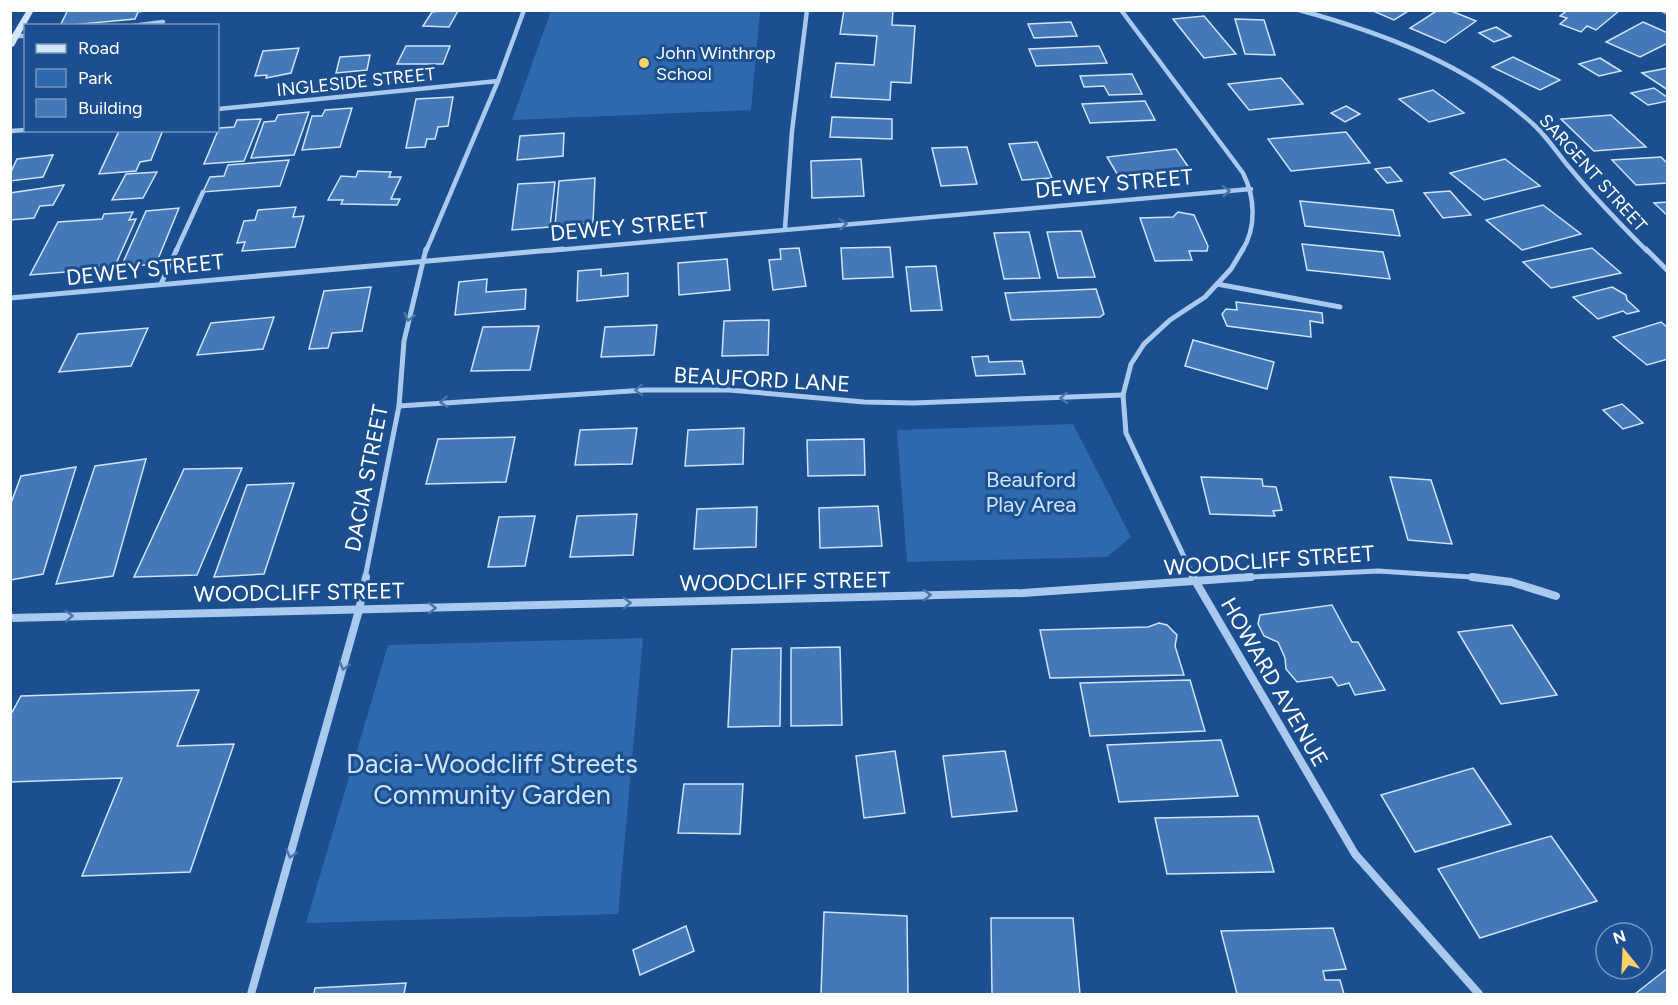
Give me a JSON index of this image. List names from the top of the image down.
{
  "streets": {
    "street": [
      "INGLESIDE STREET",
      "SARGENT STREET",
      "DEWEY STREET",
      "BEAUFORD LANE",
      "DACIA STREET",
      "WOODCLIFF STREET",
      "HOWARD AVENUE"
    ]
  },
  "crossings": [
    ["INGLESIDE STREET", "DACIA STREET"],
    ["DEWEY STREET", "DACIA STREET"],
    ["DEWEY STREET", "HOWARD AVENUE"],
    ["BEAUFORD LANE", "DACIA STREET"],
    ["BEAUFORD LANE", "HOWARD AVENUE"],
    ["DACIA STREET", "WOODCLIFF STREET"],
    ["WOODCLIFF STREET", "HOWARD AVENUE"]
  ],
  "one_way": [
    "DEWEY STREET",
    "BEAUFORD LANE",
    "DACIA STREET",
    "WOODCLIFF STREET"
  ],
  "parks": ["Beauford Play Area", "Dacia-Woodcliff Streets Community Garden"],
  "places": ["John Winthrop School"],
  "legend": ["Road", "Park", "Building"],
  "north": "top"
}
